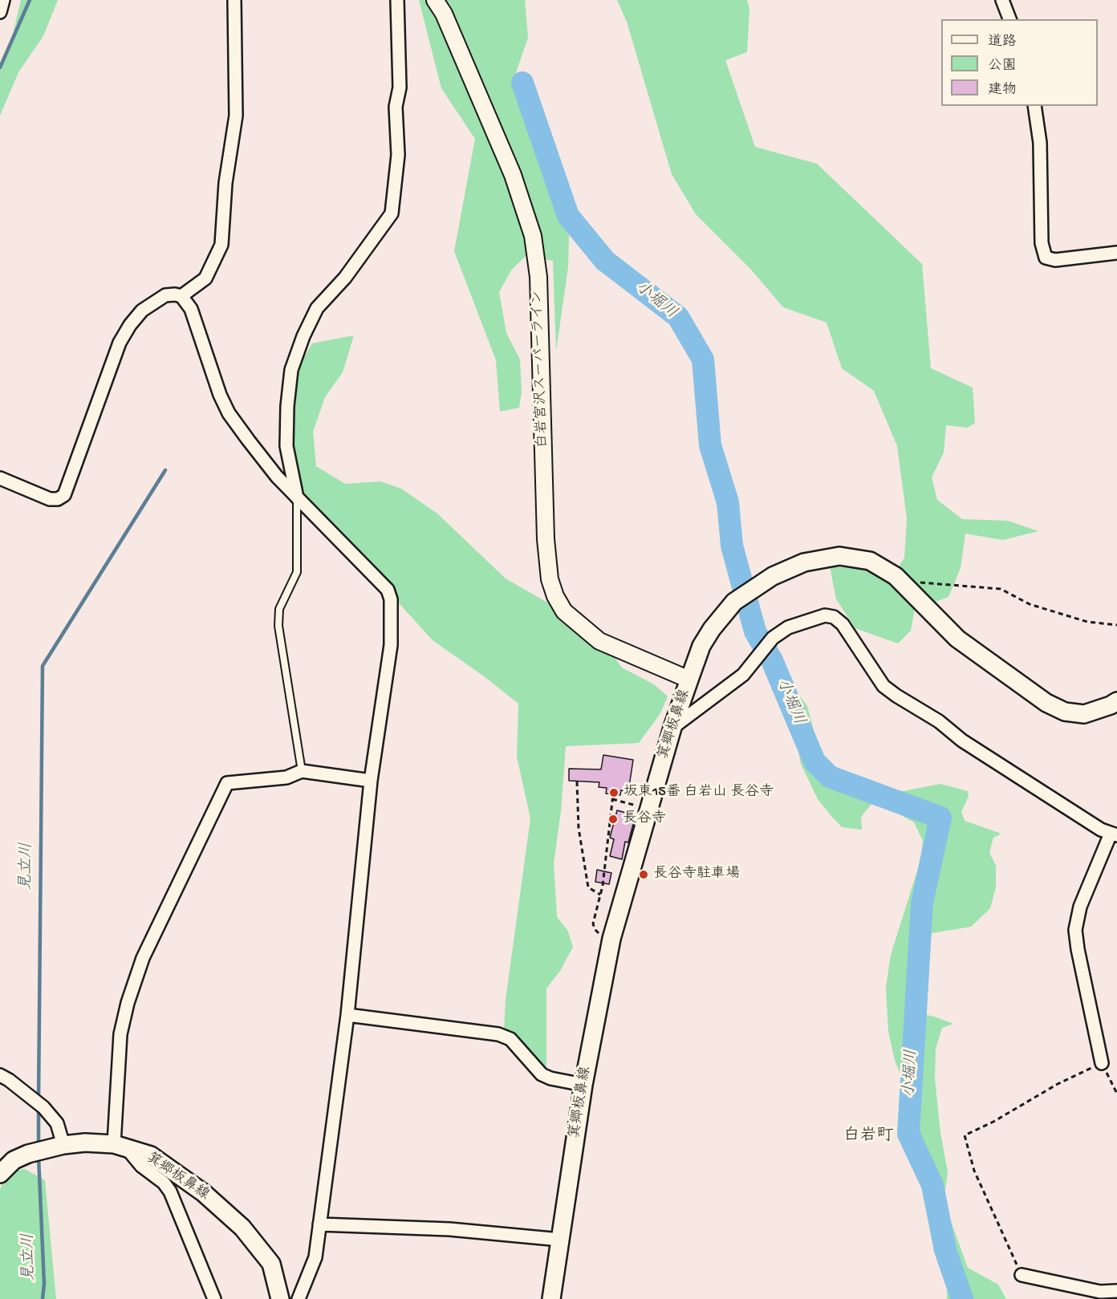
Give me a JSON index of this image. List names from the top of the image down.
{
  "streets": {
    "main road": ["箕郷板鼻線"],
    "street": ["白岩宮沢スーパーライン"]
  },
  "crossings": [
    ["白岩宮沢スーパーライン", "箕郷板鼻線"]
  ],
  "districts": ["白岩町"],
  "water": ["小堀川", "見立川"],
  "places": ["坂東15番 白岩山 長谷寺", "長谷寺", "長谷寺駐車場"],
  "legend": ["道路", "公園", "建物"]
}
